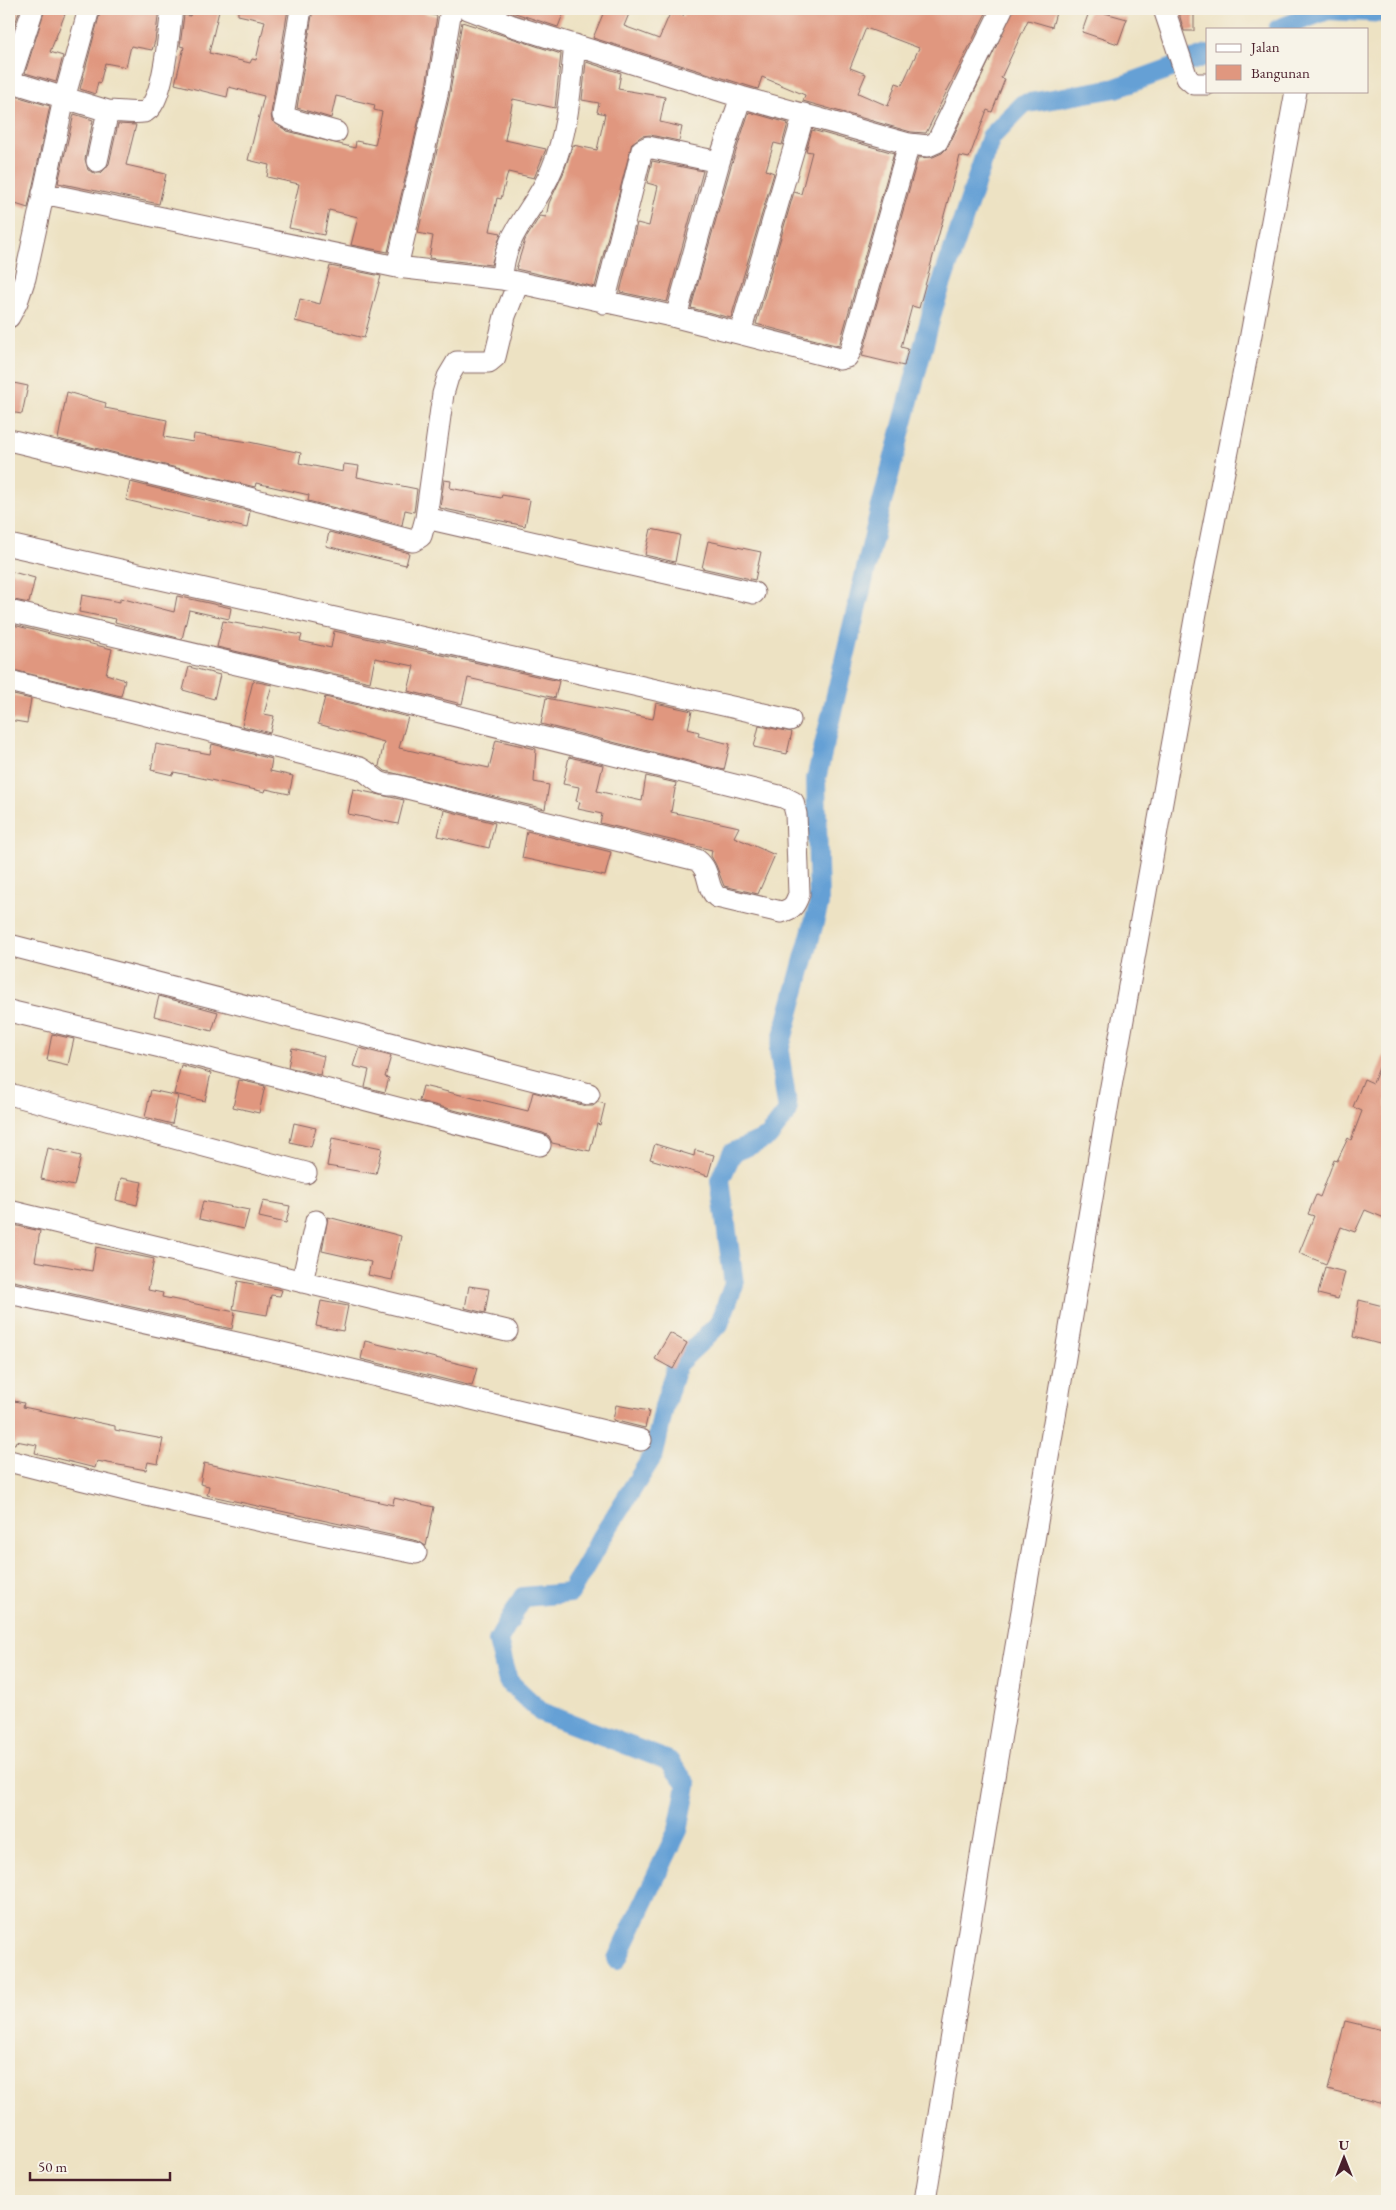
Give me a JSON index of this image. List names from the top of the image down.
{
  "legend": ["Jalan", "Bangunan"],
  "scale_bar": "50 m",
  "north": "top"
}
